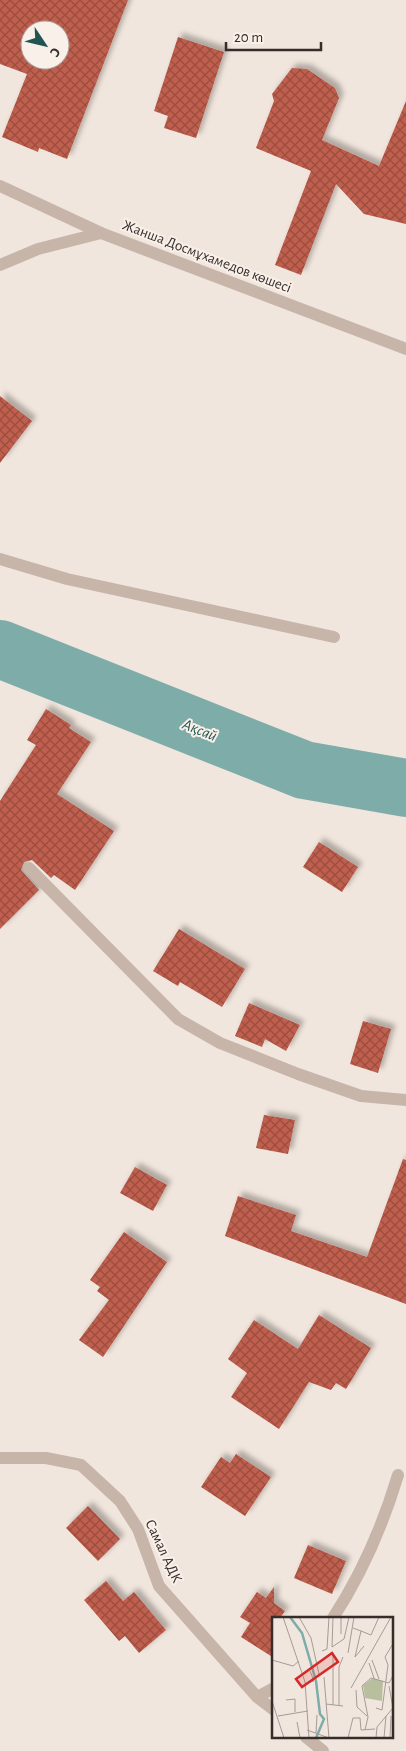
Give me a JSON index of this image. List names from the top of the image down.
{
  "streets": {
    "street": ["Жанша Досмұхамедов көшесі", "Самал АДК"]
  },
  "water": ["Ақсай"],
  "scale_bar": "20 m",
  "north": "bottom right"
}
